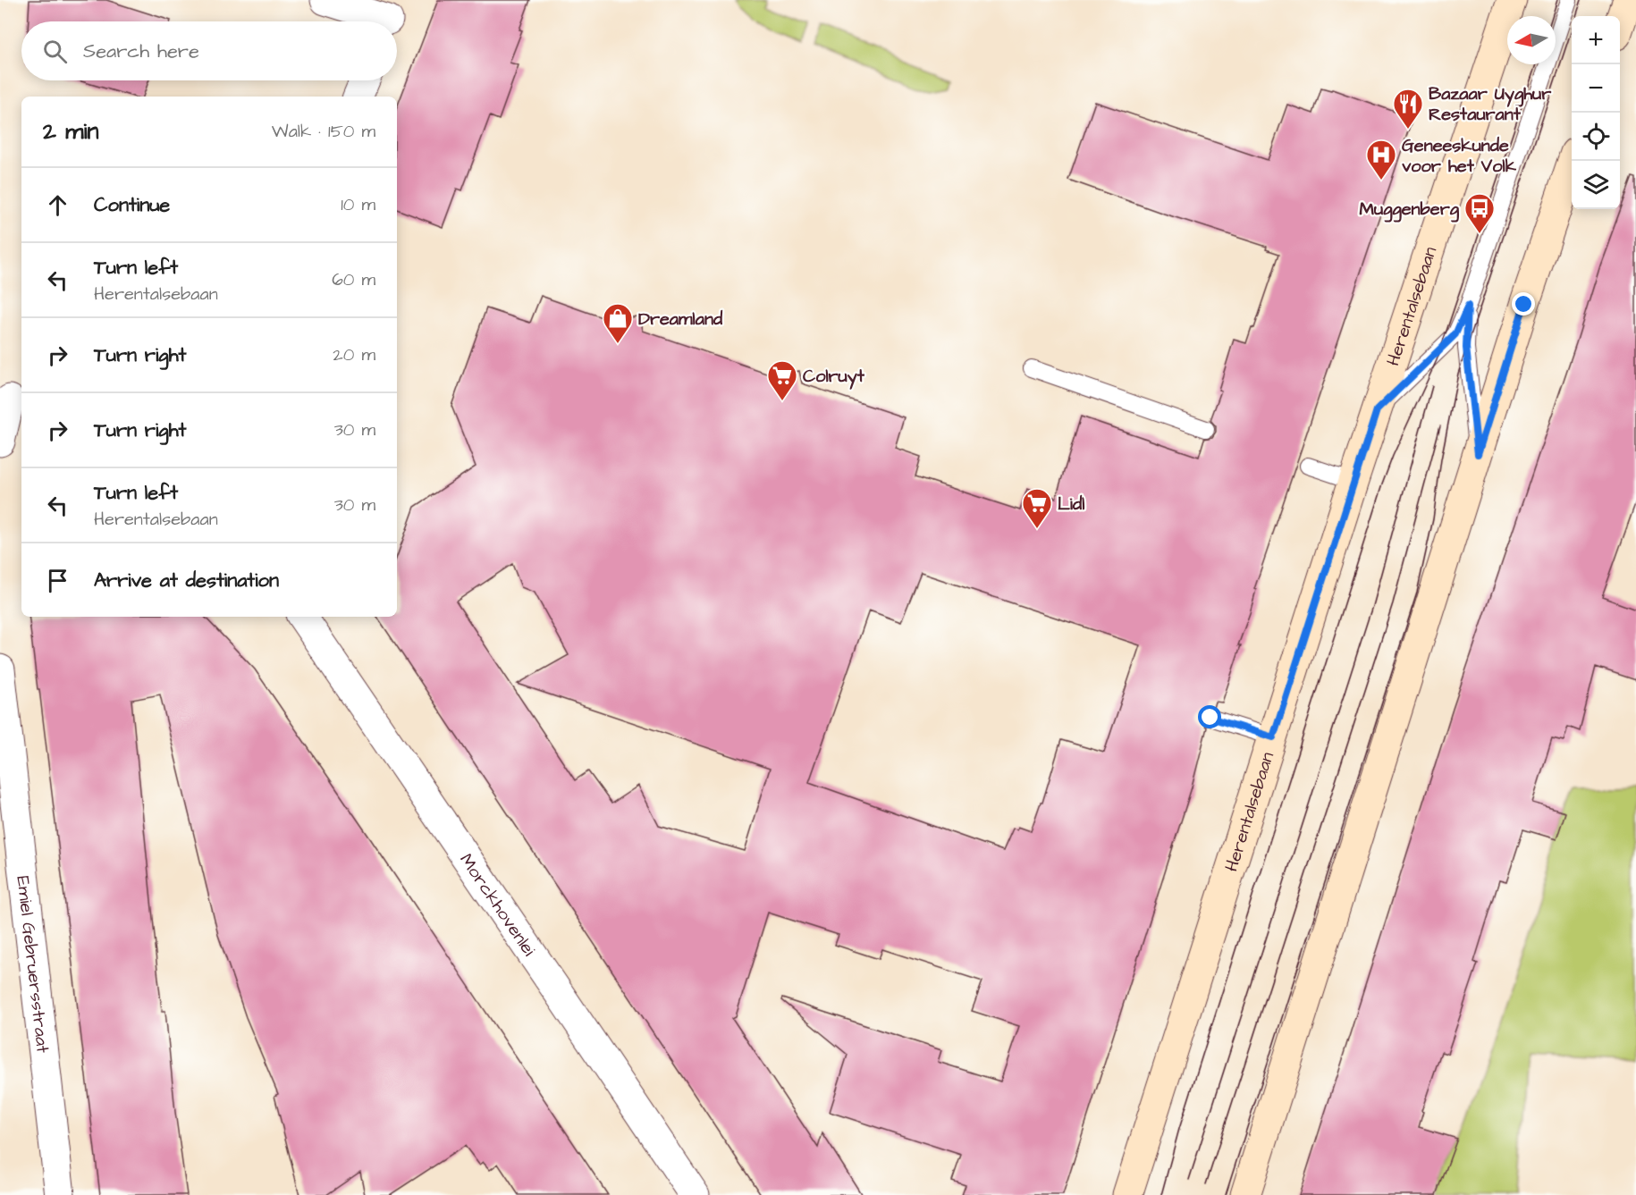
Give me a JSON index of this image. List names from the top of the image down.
{
  "streets": {
    "main road": ["Herentalsebaan"],
    "street": ["Morckhovenlei", "Emiel Gebruersstraat"]
  },
  "places": {
    "restaurant": ["Bazaar Uyghur Restaurant"],
    "hospital": ["Geneeskunde voor het Volk"],
    "bus stop": ["Muggenberg"],
    "shop": ["Dreamland"],
    "supermarket": ["Colruyt", "Lidl"]
  },
  "north": "left",
  "page": {
    "map_buttons": ["+", "−"],
    "search": "Search here",
    "heading": ["2 min", "Walk · 150 m"],
    "list": [
      ["Continue", "10 m"],
      ["Turn left", "Herentalsebaan", "60 m"],
      ["Turn right", "20 m"],
      ["Turn right", "30 m"],
      ["Turn left", "Herentalsebaan", "30 m"],
      "Arrive at destination"
    ]
  }
}
